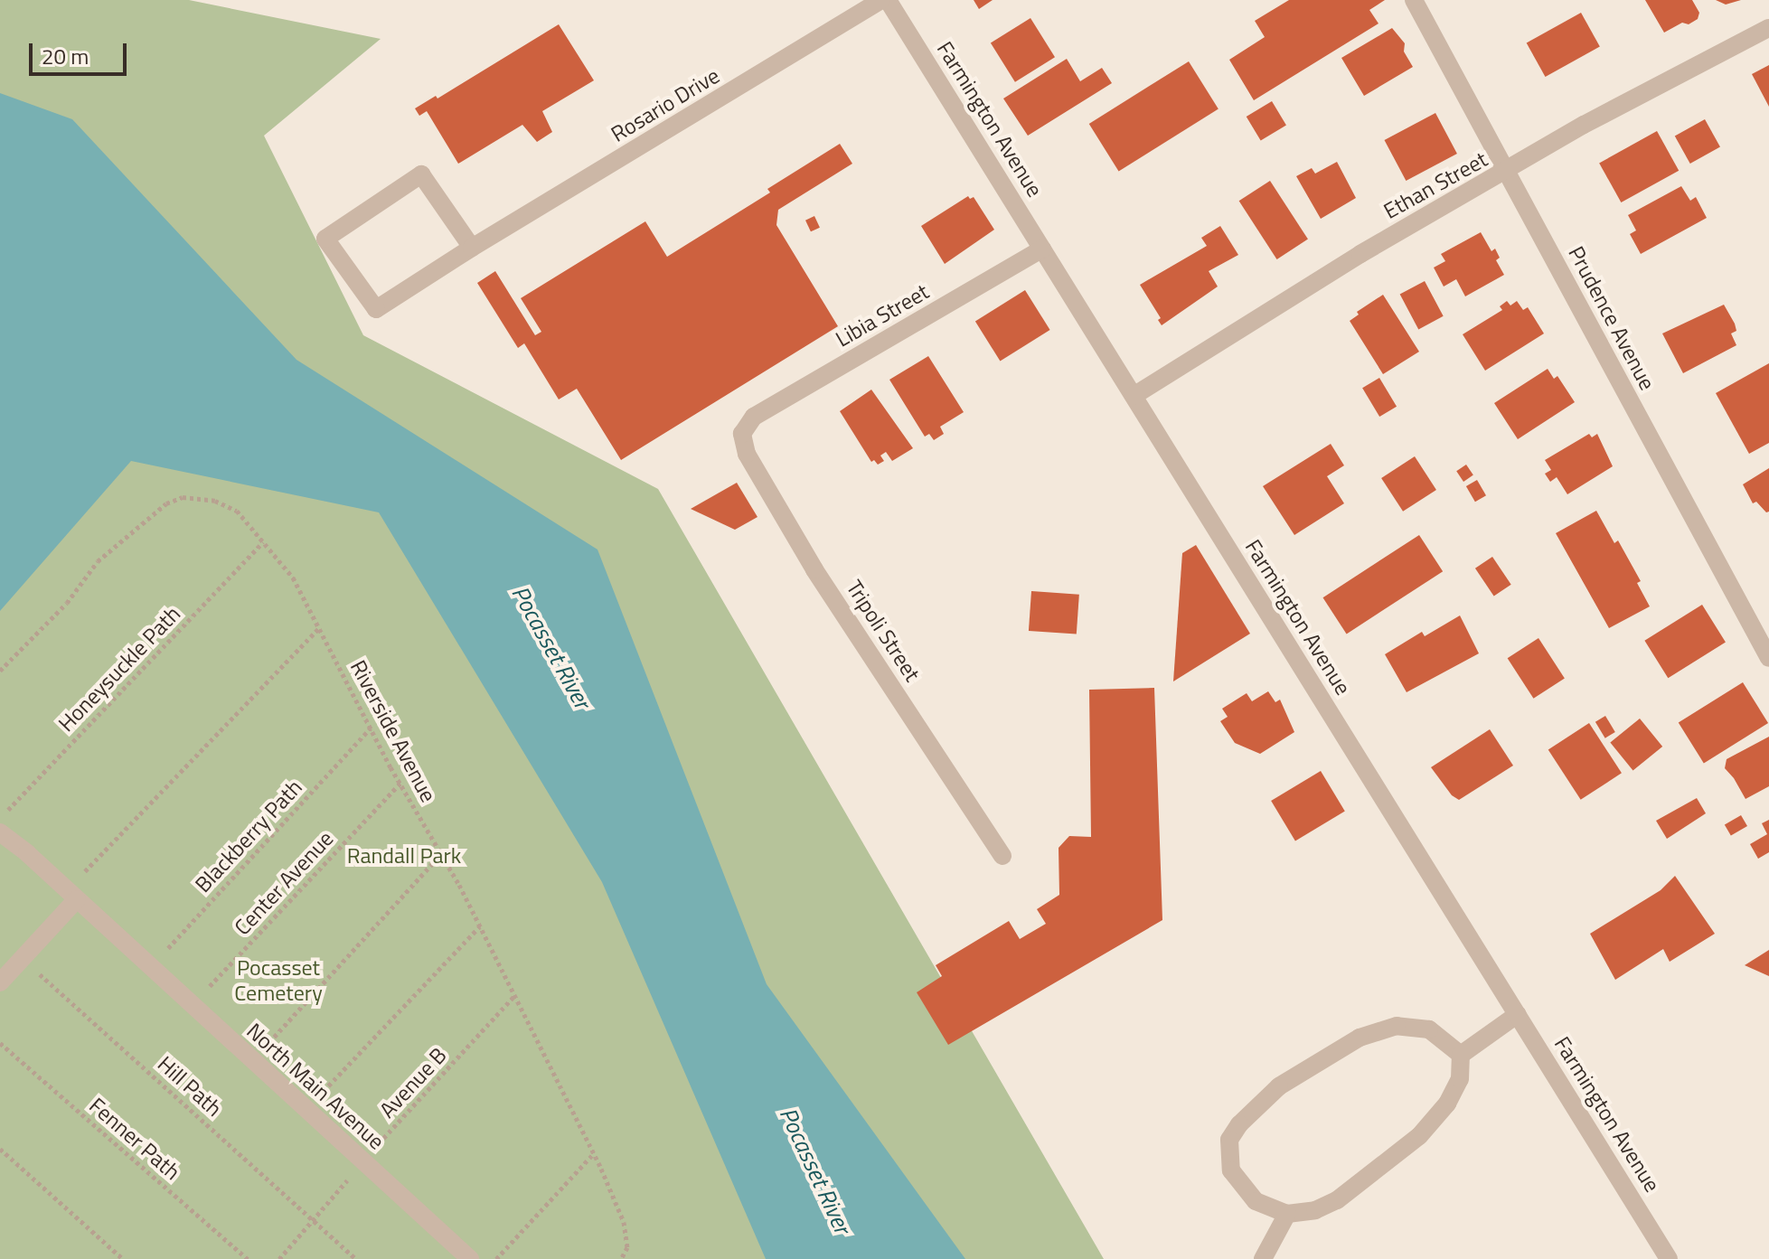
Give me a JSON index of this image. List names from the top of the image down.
{
  "streets": {
    "street": [
      "Rosario Drive",
      "Farmington Avenue",
      "Ethan Street",
      "Libia Street",
      "Prudence Avenue",
      "Tripoli Street",
      "North Main Avenue"
    ],
    "path": [
      "Honeysuckle Path",
      "Riverside Avenue",
      "Blackberry Path",
      "Center Avenue",
      "Avenue B",
      "Hill Path",
      "Fenner Path"
    ]
  },
  "crossings": [
    ["Farmington Avenue", "Ethan Street"],
    ["Farmington Avenue", "Libia Street"],
    ["Ethan Street", "Prudence Avenue"],
    ["Libia Street", "Tripoli Street"],
    ["Honeysuckle Path", "Riverside Avenue"],
    ["Riverside Avenue", "Blackberry Path"],
    ["Riverside Avenue", "Center Avenue"],
    ["Riverside Avenue", "Avenue B"],
    ["Blackberry Path", "North Main Avenue"],
    ["Center Avenue", "North Main Avenue"],
    ["Avenue B", "Hill Path"],
    ["Avenue B", "North Main Avenue"]
  ],
  "water": ["Pocasset River"],
  "parks": ["Randall Park", "Pocasset Cemetery"],
  "scale_bar": "20 m"
}
